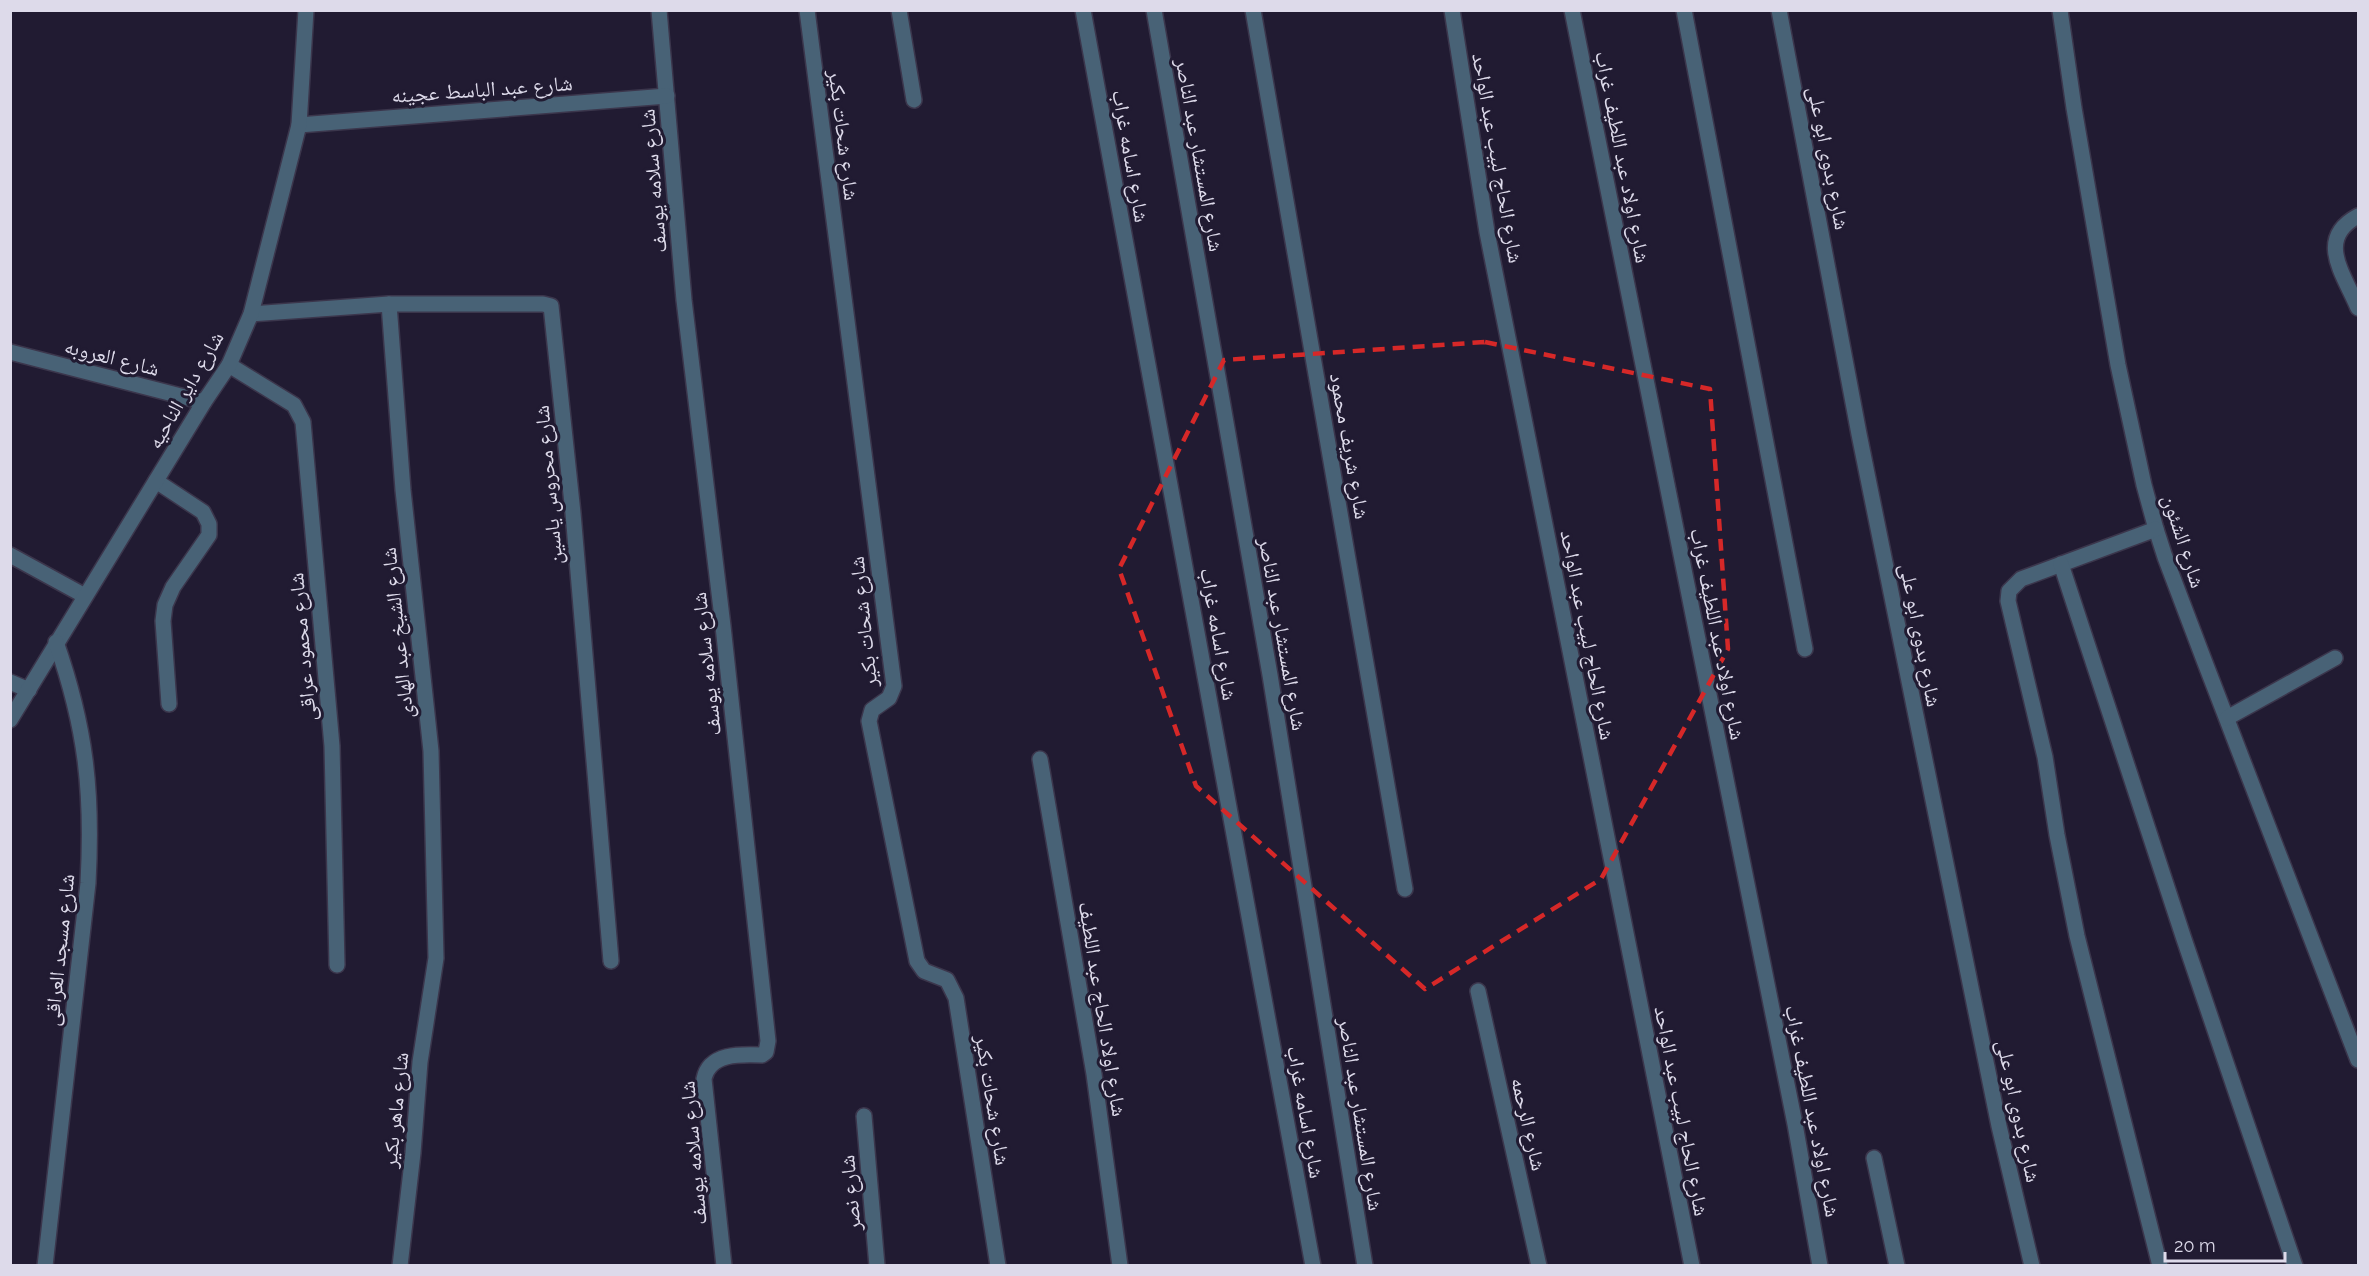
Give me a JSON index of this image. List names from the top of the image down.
{
  "streets": {
    "street": [
      "شارع عبد الباسط عجينه",
      "شارع شحات بكير",
      "شارع المستشار عبد الناصر",
      "شارع اسامه غراب",
      "شارع اولاد عبد اللطيف غراب",
      "شارع الحاج لبيب عبد الواحد",
      "شارع بدوى ابو على",
      "شارع سلامه يوسف",
      "شارع العروبه",
      "شارع داير الناحيه",
      "شارع شريف محمود",
      "شارع محروس ياسين",
      "شارع الشئون",
      "شارع الشيخ عبد الهادى",
      "شارع محمود عراقى",
      "شارع مسجد العراقى",
      "شارع اولاد الحاج عبد اللطيف",
      "شارع ماهر بكير",
      "شارع الرحمه",
      "شارع نصر"
    ]
  },
  "crossings": [
    ["شارع عبد الباسط عجينه", "شارع سلامه يوسف"],
    ["شارع عبد الباسط عجينه", "شارع داير الناحيه"],
    ["شارع العروبه", "شارع داير الناحيه"],
    ["شارع داير الناحيه", "شارع محروس ياسين"],
    ["شارع داير الناحيه", "شارع محمود عراقى"],
    ["شارع داير الناحيه", "شارع مسجد العراقى"],
    ["شارع محروس ياسين", "شارع الشيخ عبد الهادى"],
    ["شارع الشيخ عبد الهادى", "شارع ماهر بكير"]
  ],
  "scale_bar": "20 m"
}
